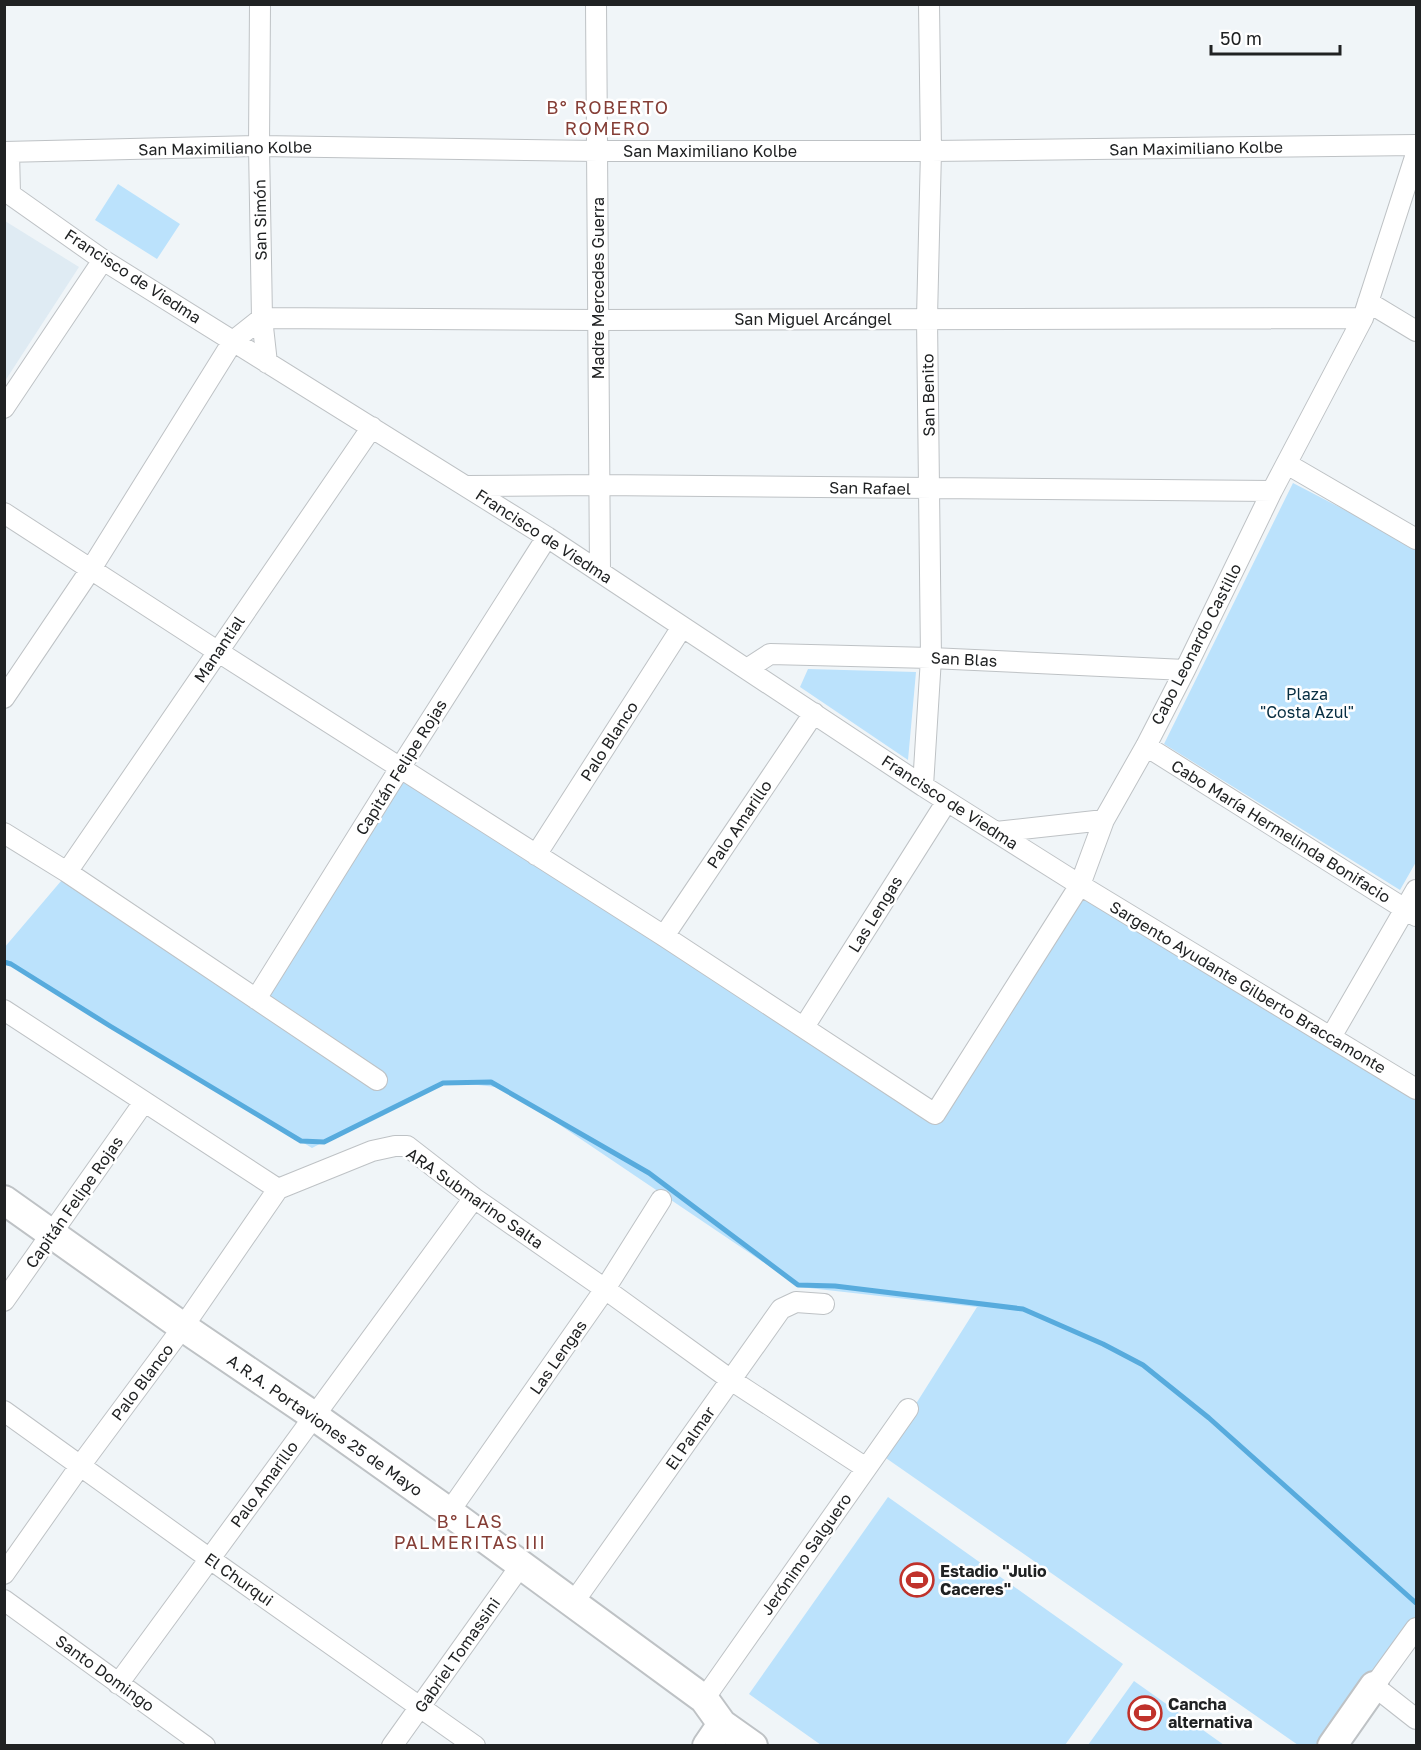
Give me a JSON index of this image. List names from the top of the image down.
{
  "streets": {
    "street": [
      "San Maximiliano Kolbe",
      "San Simón",
      "Francisco de Viedma",
      "Madre Mercedes Guerra",
      "San Miguel Arcángel",
      "San Benito",
      "San Rafael",
      "Cabo Leonardo Castillo",
      "Manantial",
      "San Blas",
      "Palo Blanco",
      "Capitán Felipe Rojas",
      "Palo Amarillo",
      "Cabo María Hermelinda Bonifacio",
      "Las Lengas",
      "Sargento Ayudante Gilberto Braccamonte",
      "ARA Submarino Salta",
      "A.R.A. Portaviones 25 de Mayo",
      "El Palmar",
      "Jerónimo Salguero",
      "El Churqui",
      "Gabriel Tomassini",
      "Santo Domingo"
    ]
  },
  "crossings": [
    ["San Maximiliano Kolbe", "San Simón"],
    ["San Maximiliano Kolbe", "Madre Mercedes Guerra"],
    ["San Maximiliano Kolbe", "San Benito"],
    ["San Simón", "Francisco de Viedma"],
    ["San Simón", "San Miguel Arcángel"],
    ["Francisco de Viedma", "Madre Mercedes Guerra"],
    ["Francisco de Viedma", "San Benito"],
    ["Francisco de Viedma", "San Rafael"],
    ["Francisco de Viedma", "Cabo Leonardo Castillo"],
    ["Francisco de Viedma", "Manantial"],
    ["Francisco de Viedma", "San Blas"],
    ["Francisco de Viedma", "Palo Blanco"],
    ["Francisco de Viedma", "Capitán Felipe Rojas"],
    ["Francisco de Viedma", "Palo Amarillo"],
    ["Francisco de Viedma", "Las Lengas"],
    ["Francisco de Viedma", "Sargento Ayudante Gilberto Braccamonte"],
    ["Madre Mercedes Guerra", "San Miguel Arcángel"],
    ["Madre Mercedes Guerra", "San Rafael"],
    ["San Miguel Arcángel", "San Benito"],
    ["San Miguel Arcángel", "Cabo Leonardo Castillo"],
    ["San Benito", "San Rafael"],
    ["San Benito", "San Blas"],
    ["San Rafael", "Cabo Leonardo Castillo"],
    ["Cabo Leonardo Castillo", "San Blas"],
    ["Cabo Leonardo Castillo", "Cabo María Hermelinda Bonifacio"],
    ["Cabo Leonardo Castillo", "Las Lengas"],
    ["Cabo Leonardo Castillo", "Sargento Ayudante Gilberto Braccamonte"],
    ["Palo Blanco", "ARA Submarino Salta"],
    ["Palo Blanco", "A.R.A. Portaviones 25 de Mayo"],
    ["Palo Blanco", "El Churqui"],
    ["Capitán Felipe Rojas", "A.R.A. Portaviones 25 de Mayo"],
    ["Palo Amarillo", "ARA Submarino Salta"],
    ["Palo Amarillo", "A.R.A. Portaviones 25 de Mayo"],
    ["Palo Amarillo", "El Churqui"],
    ["Palo Amarillo", "Santo Domingo"],
    ["Las Lengas", "ARA Submarino Salta"],
    ["Las Lengas", "A.R.A. Portaviones 25 de Mayo"],
    ["ARA Submarino Salta", "El Palmar"],
    ["ARA Submarino Salta", "Jerónimo Salguero"],
    ["A.R.A. Portaviones 25 de Mayo", "El Palmar"],
    ["A.R.A. Portaviones 25 de Mayo", "Jerónimo Salguero"],
    ["A.R.A. Portaviones 25 de Mayo", "Gabriel Tomassini"],
    ["El Churqui", "Gabriel Tomassini"]
  ],
  "districts": ["B° ROBERTO ROMERO", "B° LAS PALMERITAS III"],
  "parks": ["Plaza \"Costa Azul\""],
  "places": {
    "sports": ["Estadio \"Julio Caceres\"", "Cancha alternativa"]
  },
  "scale_bar": "50 m"
}
